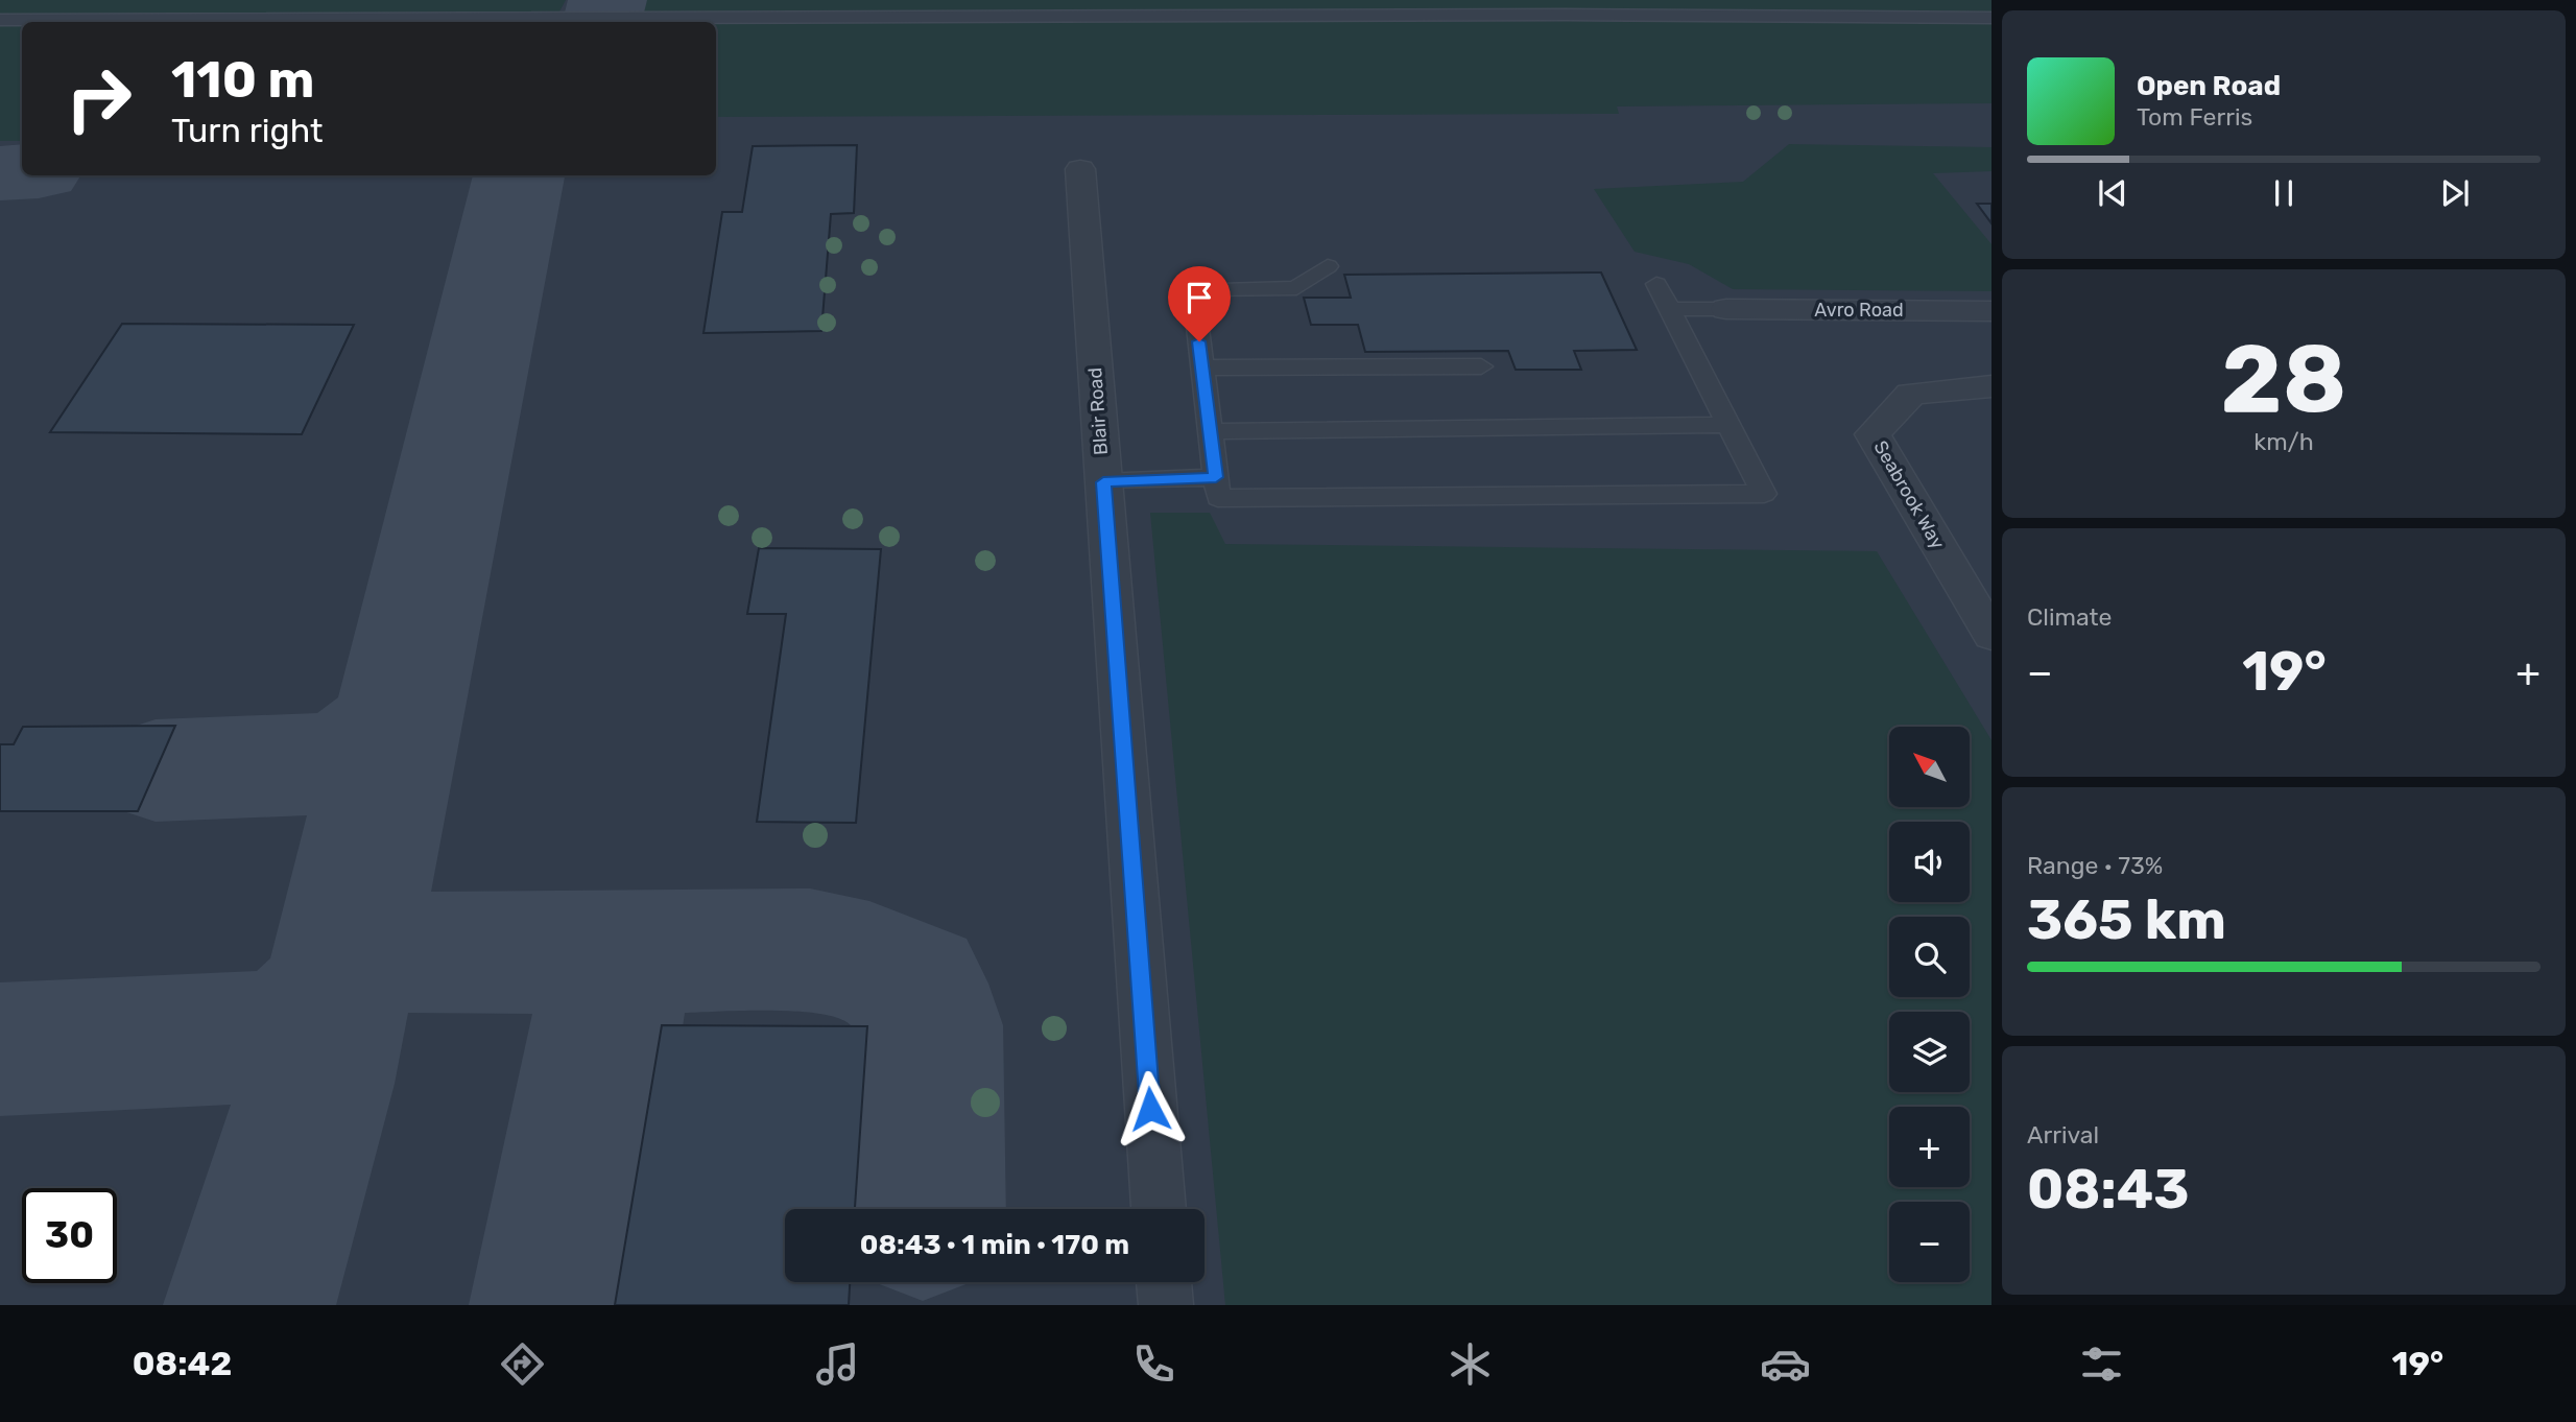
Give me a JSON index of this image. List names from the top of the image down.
{
  "streets": {
    "street": ["Avro Road", "Blair Road", "Seabrook Way"]
  },
  "north": "top left",
  "page": {
    "turn": ["110 m", "Turn right"],
    "song": ["Open Road", "Tom Ferris"],
    "tile": [
      ["28", "km/h"],
      "Climate",
      ["Range · 73%", "365 km"],
      ["Arrival", "08:43"]
    ],
    "heat": ["−", "19°", "+"],
    "map_buttons": ["+", "−"],
    "limit": "30",
    "trip": "08:43 · 1 min · 170 m",
    "tabs": ["08:42", "19°"]
  }
}
